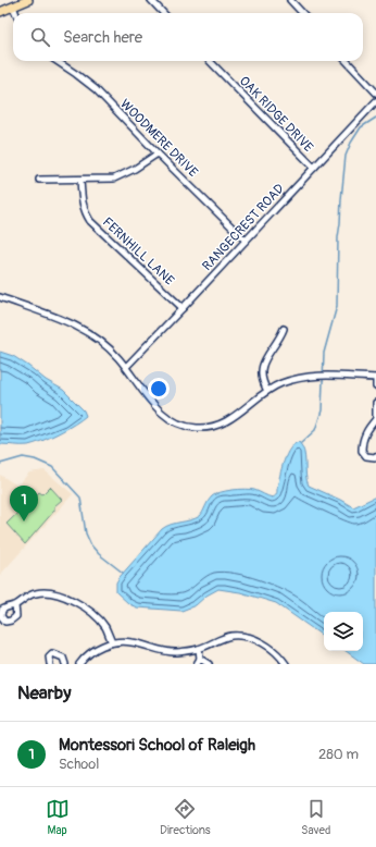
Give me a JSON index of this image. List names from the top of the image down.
{
  "streets": {
    "street": [
      "OAK RIDGE DRIVE",
      "WOODMERE DRIVE",
      "RANGECREST ROAD",
      "FERNHILL LANE"
    ]
  },
  "crossings": [
    ["OAK RIDGE DRIVE", "RANGECREST ROAD"],
    ["WOODMERE DRIVE", "RANGECREST ROAD"],
    ["RANGECREST ROAD", "FERNHILL LANE"]
  ],
  "page": {
    "search": "Search here",
    "pins": "1",
    "heading": "Nearby",
    "list": [
      {
        "mark": "1",
        "name": "Montessori School of Raleigh",
        "note": "School",
        "value": "280 m"
      }
    ],
    "nav": ["Map", "Directions", "Saved"]
  }
}
